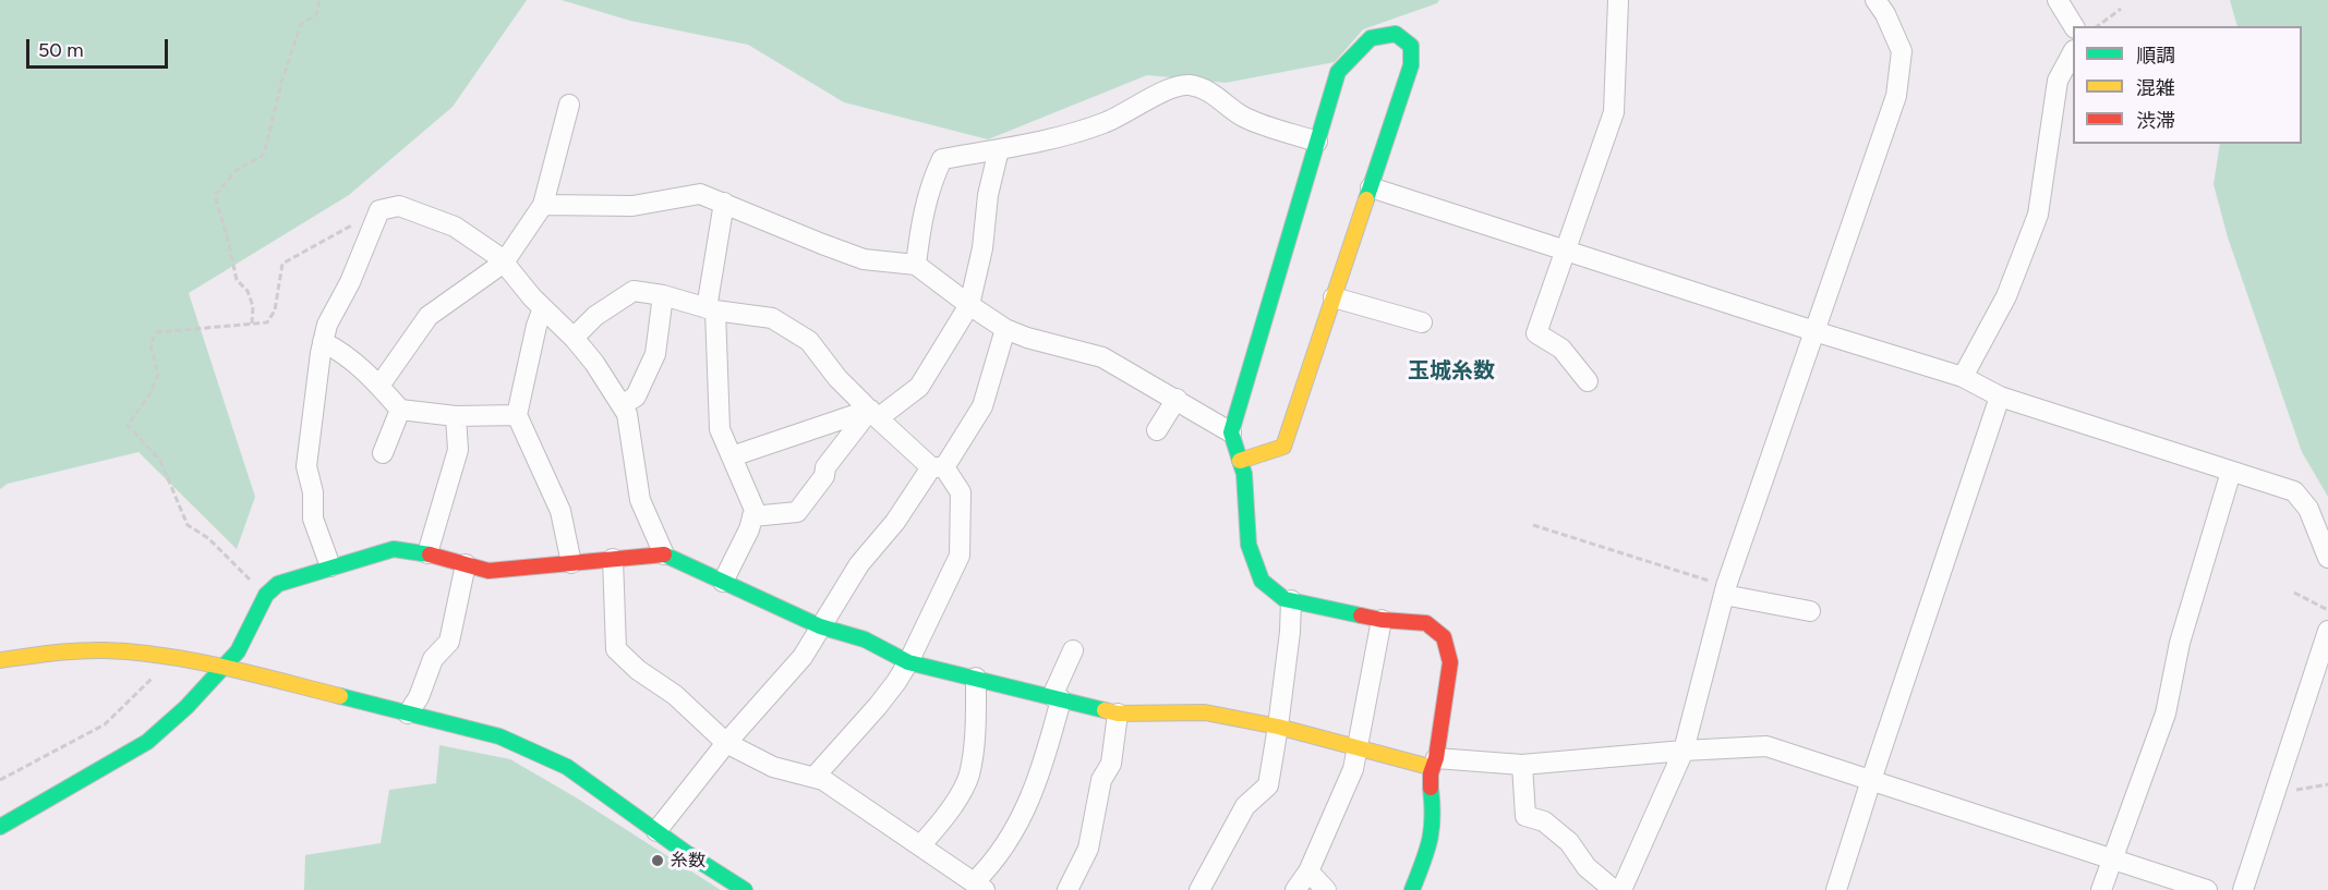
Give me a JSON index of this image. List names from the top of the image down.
{
  "districts": ["玉城糸数"],
  "places": ["糸数"],
  "legend": ["順調", "混雑", "渋滞"],
  "scale_bar": "50 m"
}
